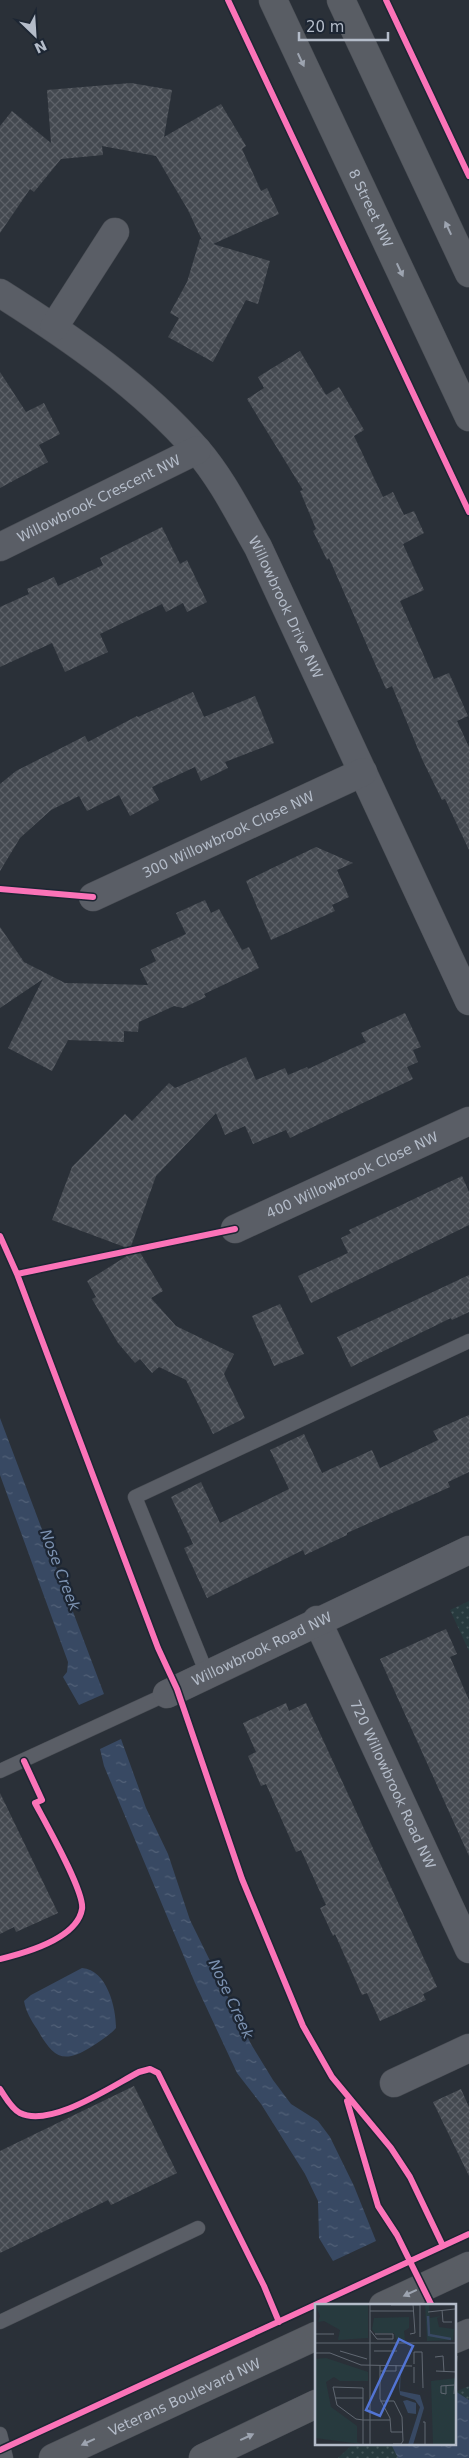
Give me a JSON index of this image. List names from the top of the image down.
{
  "streets": {
    "main road": ["8 Street NW", "Veterans Boulevard NW"],
    "street": [
      "Willowbrook Crescent NW",
      "Willowbrook Drive NW",
      "300 Willowbrook Close NW",
      "400 Willowbrook Close NW",
      "Willowbrook Road NW",
      "720 Willowbrook Road NW"
    ]
  },
  "crossings": [
    ["Willowbrook Crescent NW", "Willowbrook Drive NW"],
    ["Willowbrook Drive NW", "300 Willowbrook Close NW"],
    ["Willowbrook Road NW", "720 Willowbrook Road NW"]
  ],
  "water": ["Nose Creek"],
  "scale_bar": "20 m",
  "north": "bottom right"
}
